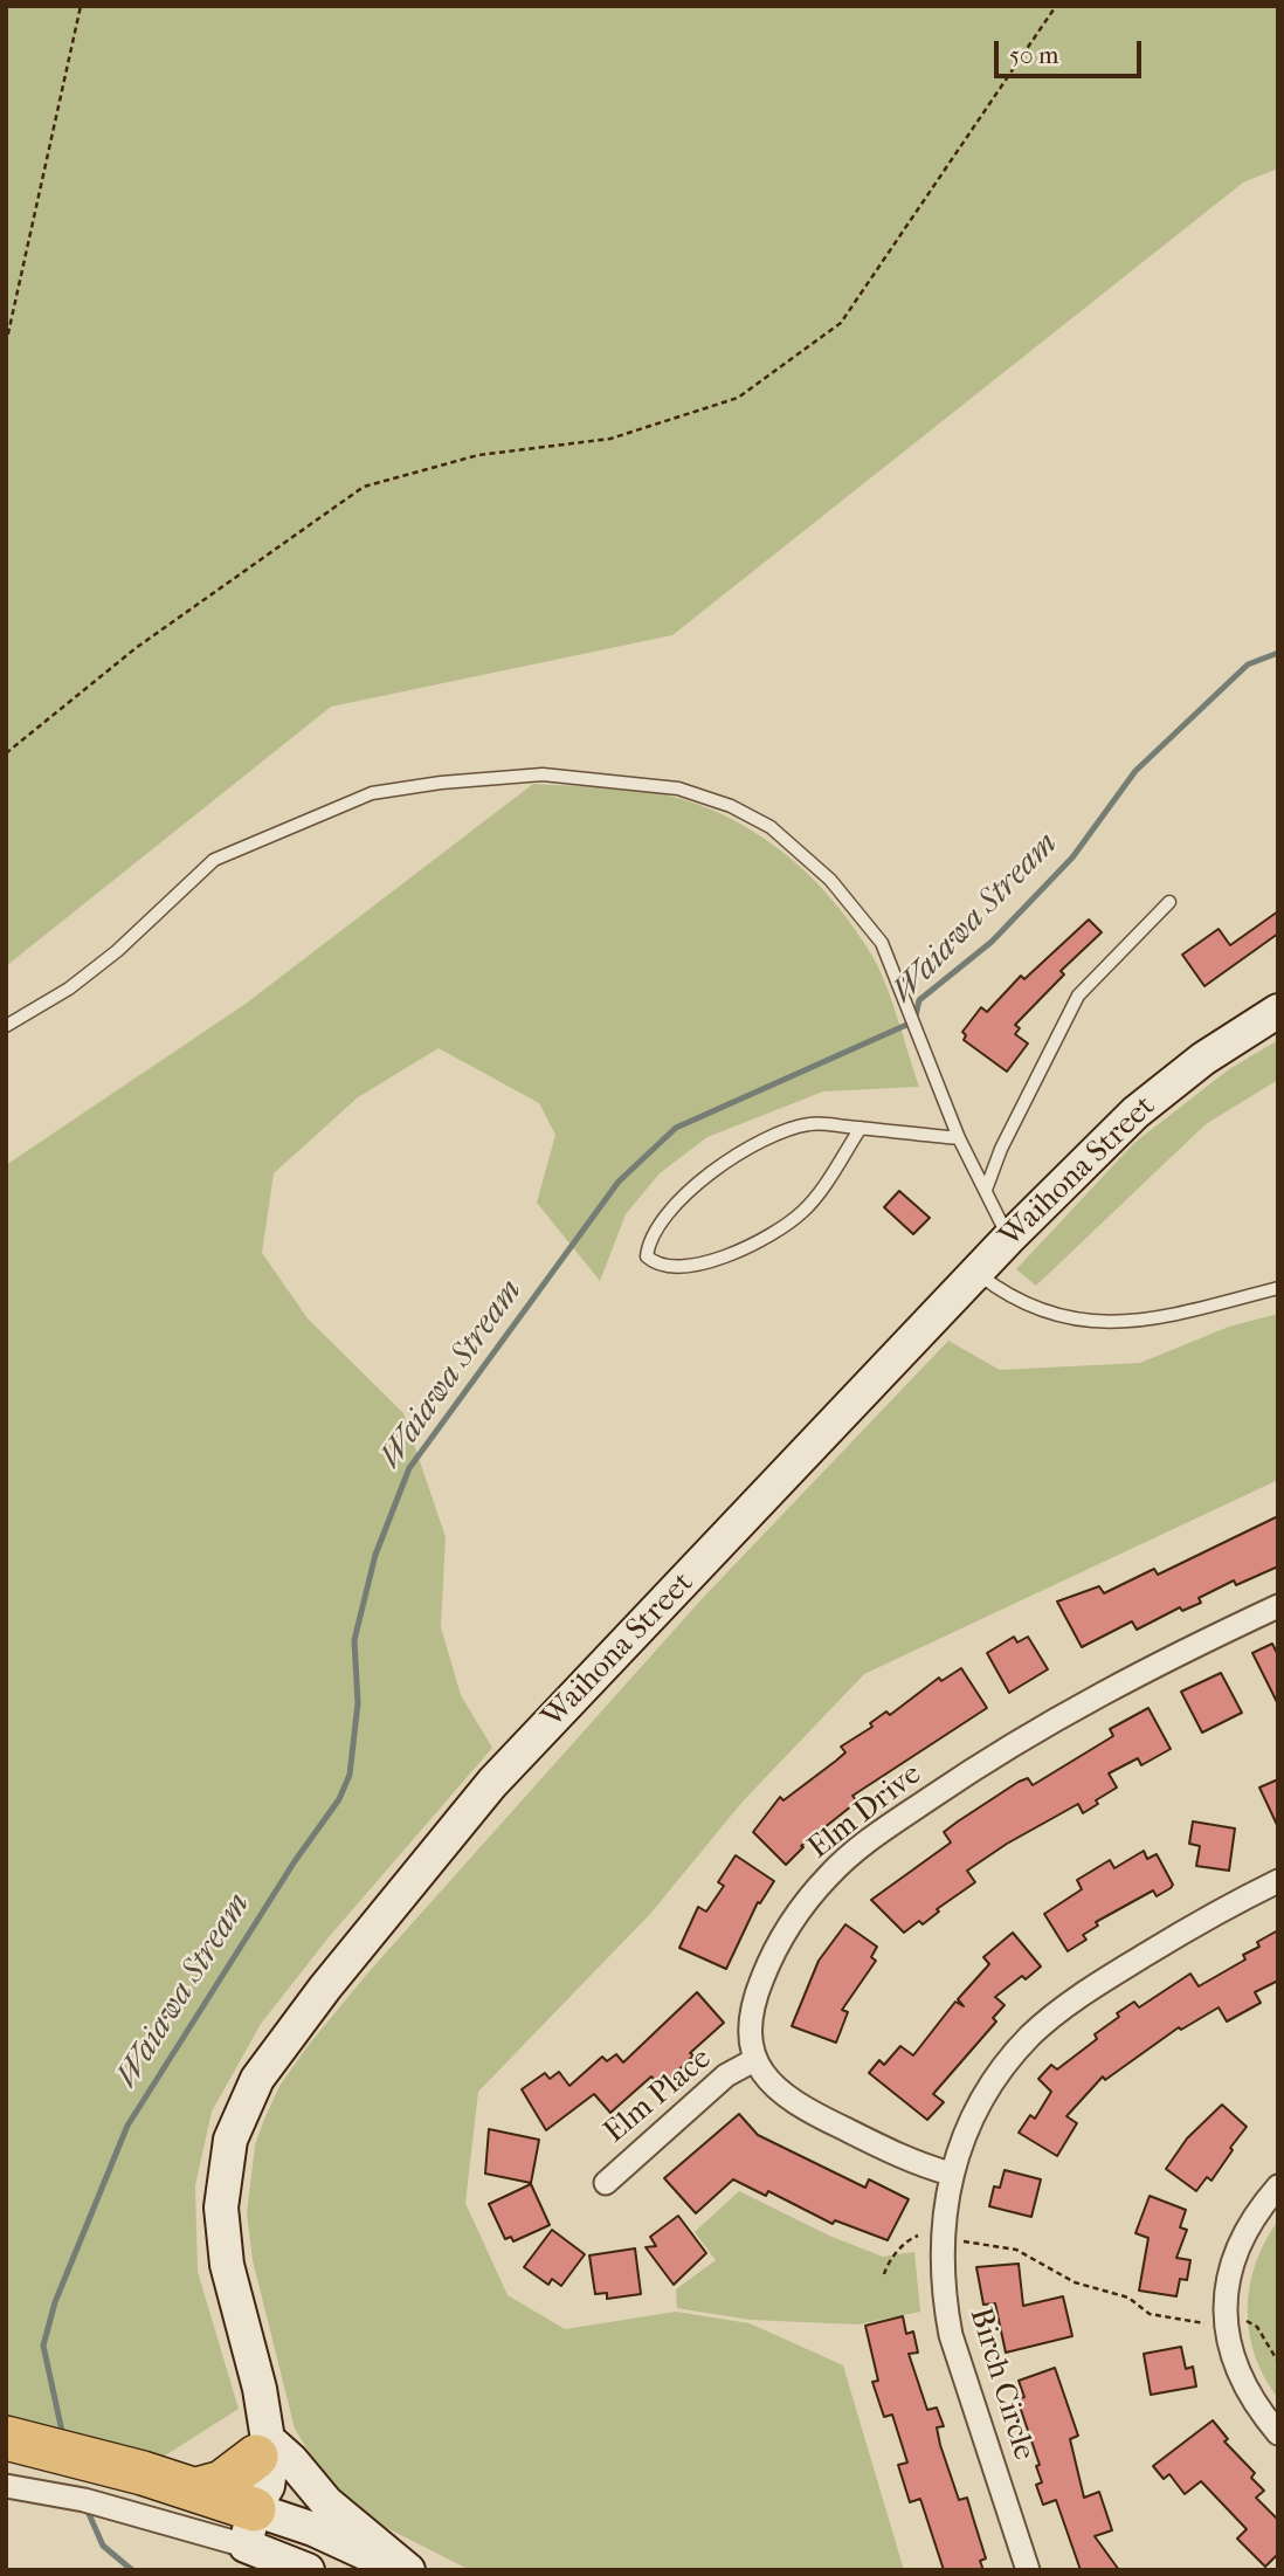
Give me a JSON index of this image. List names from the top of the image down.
{
  "streets": {
    "street": [
      "Waihona Street",
      "Elm Drive",
      "Elm Place",
      "Birch Circle"
    ]
  },
  "crossings": [
    ["Elm Drive", "Elm Place"]
  ],
  "water": ["Waiawa Stream"],
  "scale_bar": "50 m"
}
